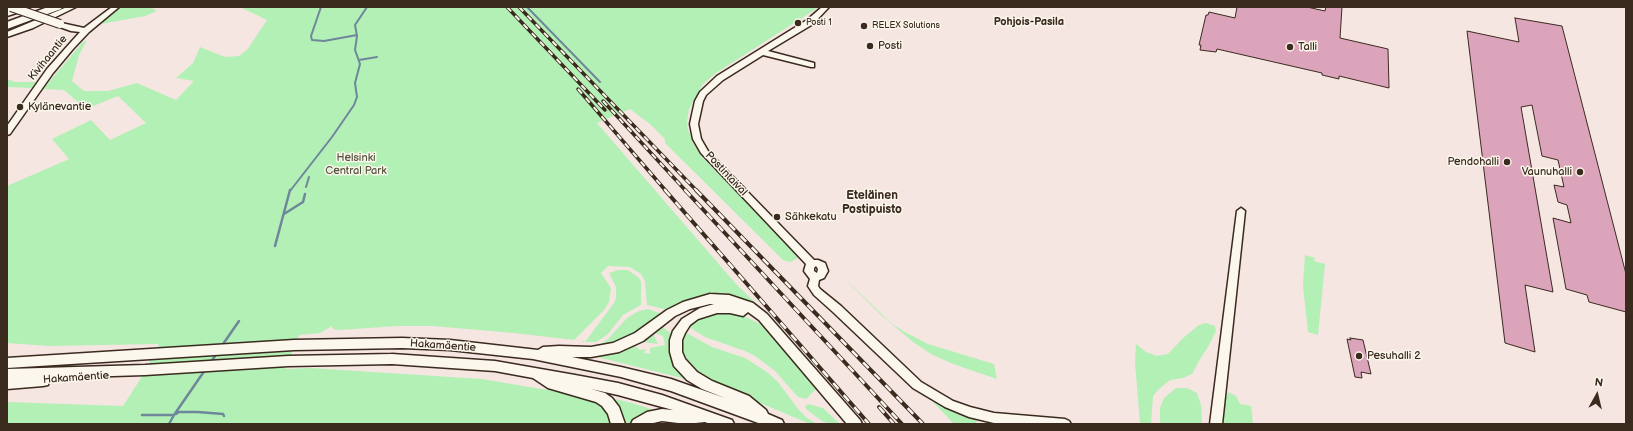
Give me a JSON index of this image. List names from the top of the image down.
{
  "streets": {
    "main road": ["Hakamäentie"],
    "street": ["Kivihaantie", "Postintaival"]
  },
  "districts": ["Pohjois-Pasila", "Eteläinen Postipuisto"],
  "parks": ["Helsinki Central Park"],
  "places": [
    "Posti 1",
    "RELEX Solutions",
    "Posti",
    "Talli",
    "Kylänevantie",
    "Pendohalli",
    "Vaunuhalli",
    "Sähkekatu",
    "Pesuhalli 2"
  ],
  "north": "top"
}
